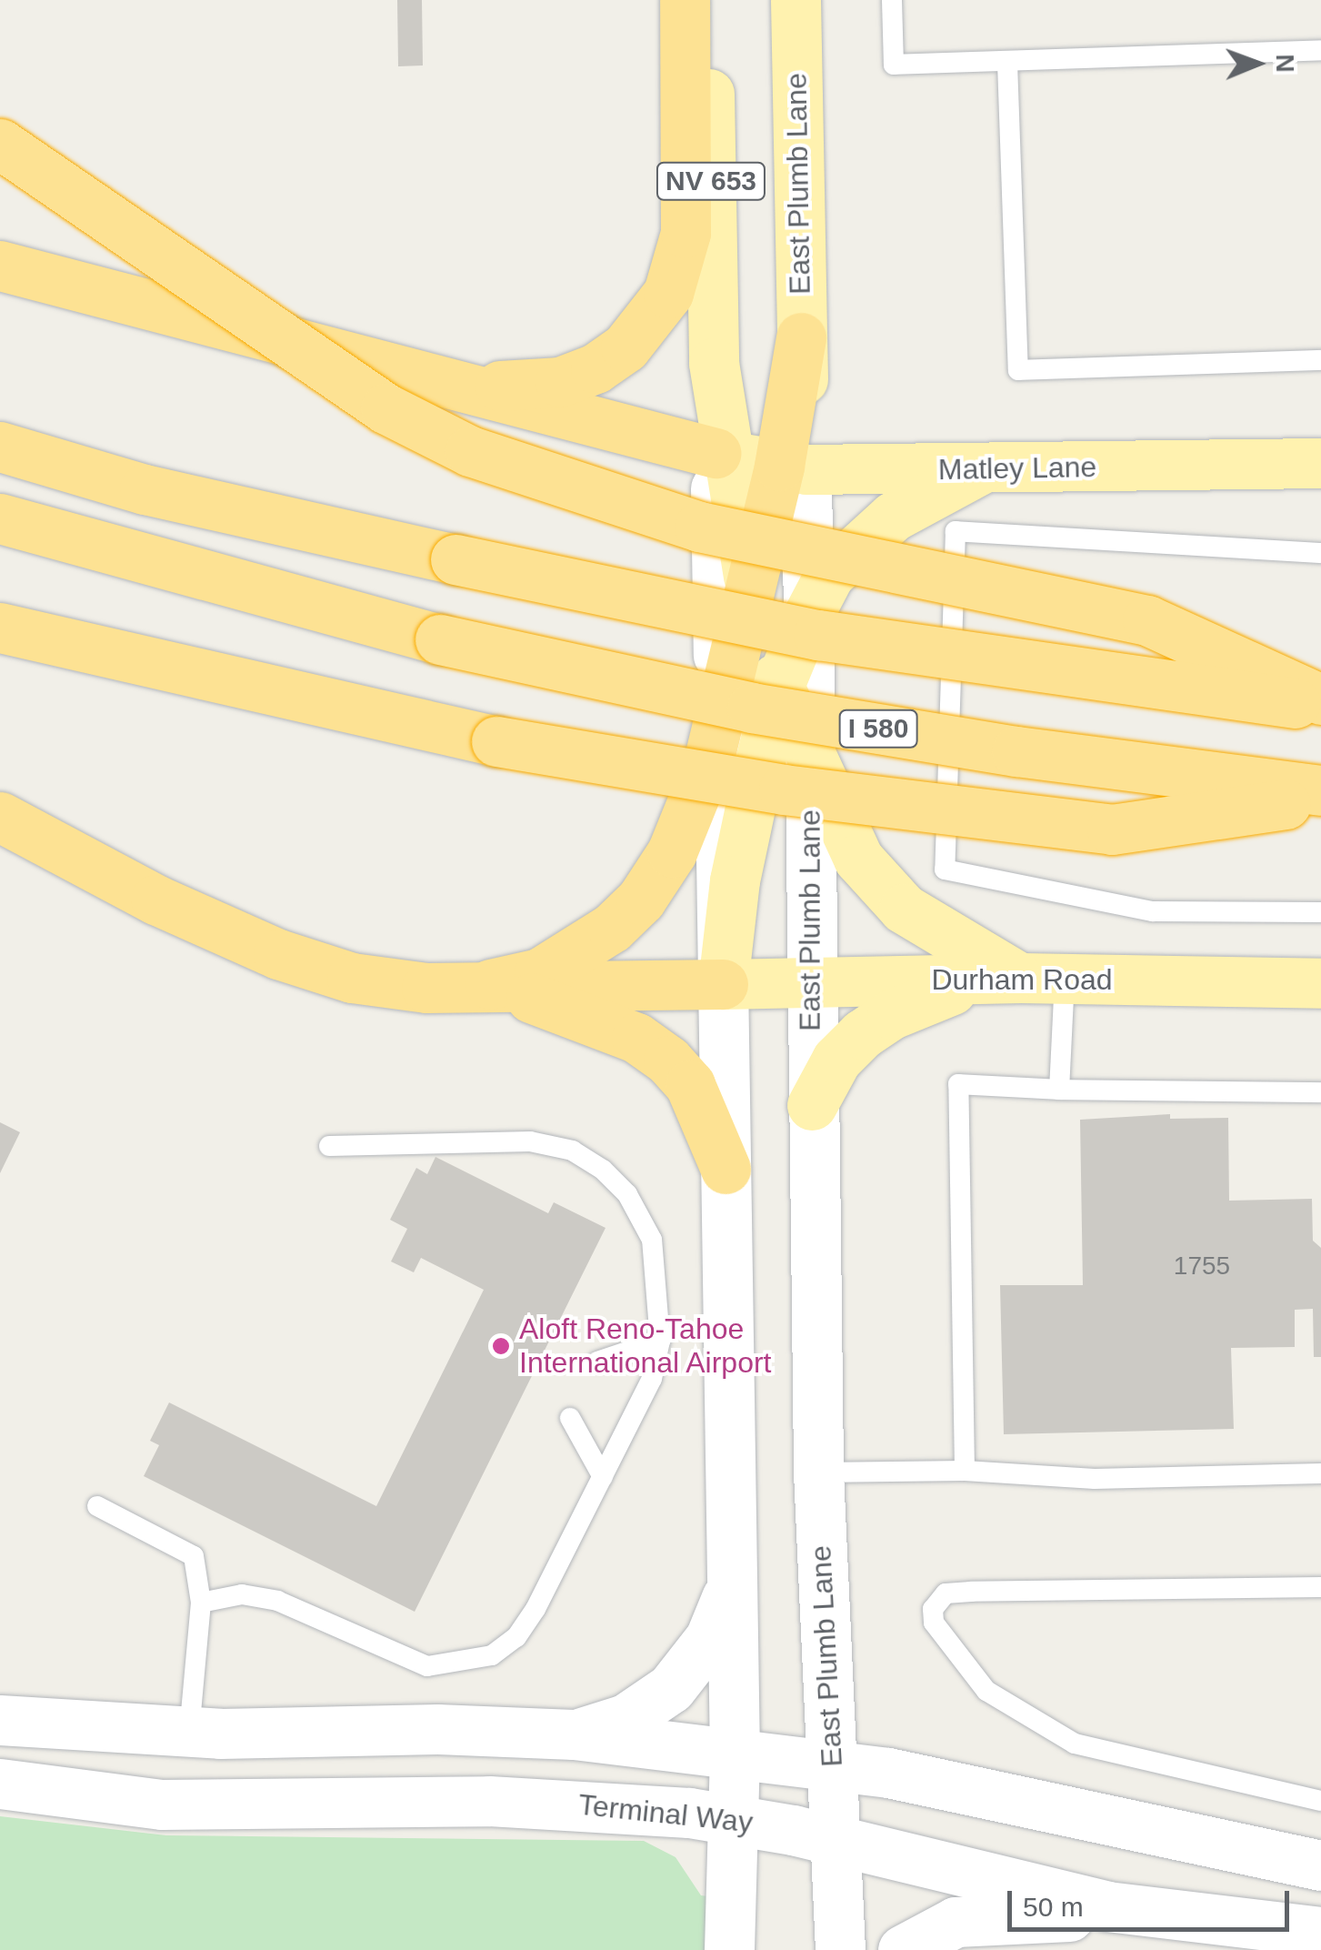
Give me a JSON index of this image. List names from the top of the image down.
{
  "streets": {
    "highway": ["I 580"],
    "main road": [
      "NV 653",
      "East Plumb Lane",
      "Matley Lane",
      "Durham Road",
      "Terminal Way"
    ]
  },
  "crossings": [
    ["NV 653", "Matley Lane"],
    ["NV 653", "Durham Road"],
    ["NV 653", "Terminal Way"],
    ["East Plumb Lane", "Matley Lane"],
    ["East Plumb Lane", "Durham Road"],
    ["East Plumb Lane", "Terminal Way"]
  ],
  "places": ["Aloft Reno-Tahoe International Airport"],
  "house_numbers": ["1755"],
  "scale_bar": "50 m",
  "north": "right"
}
